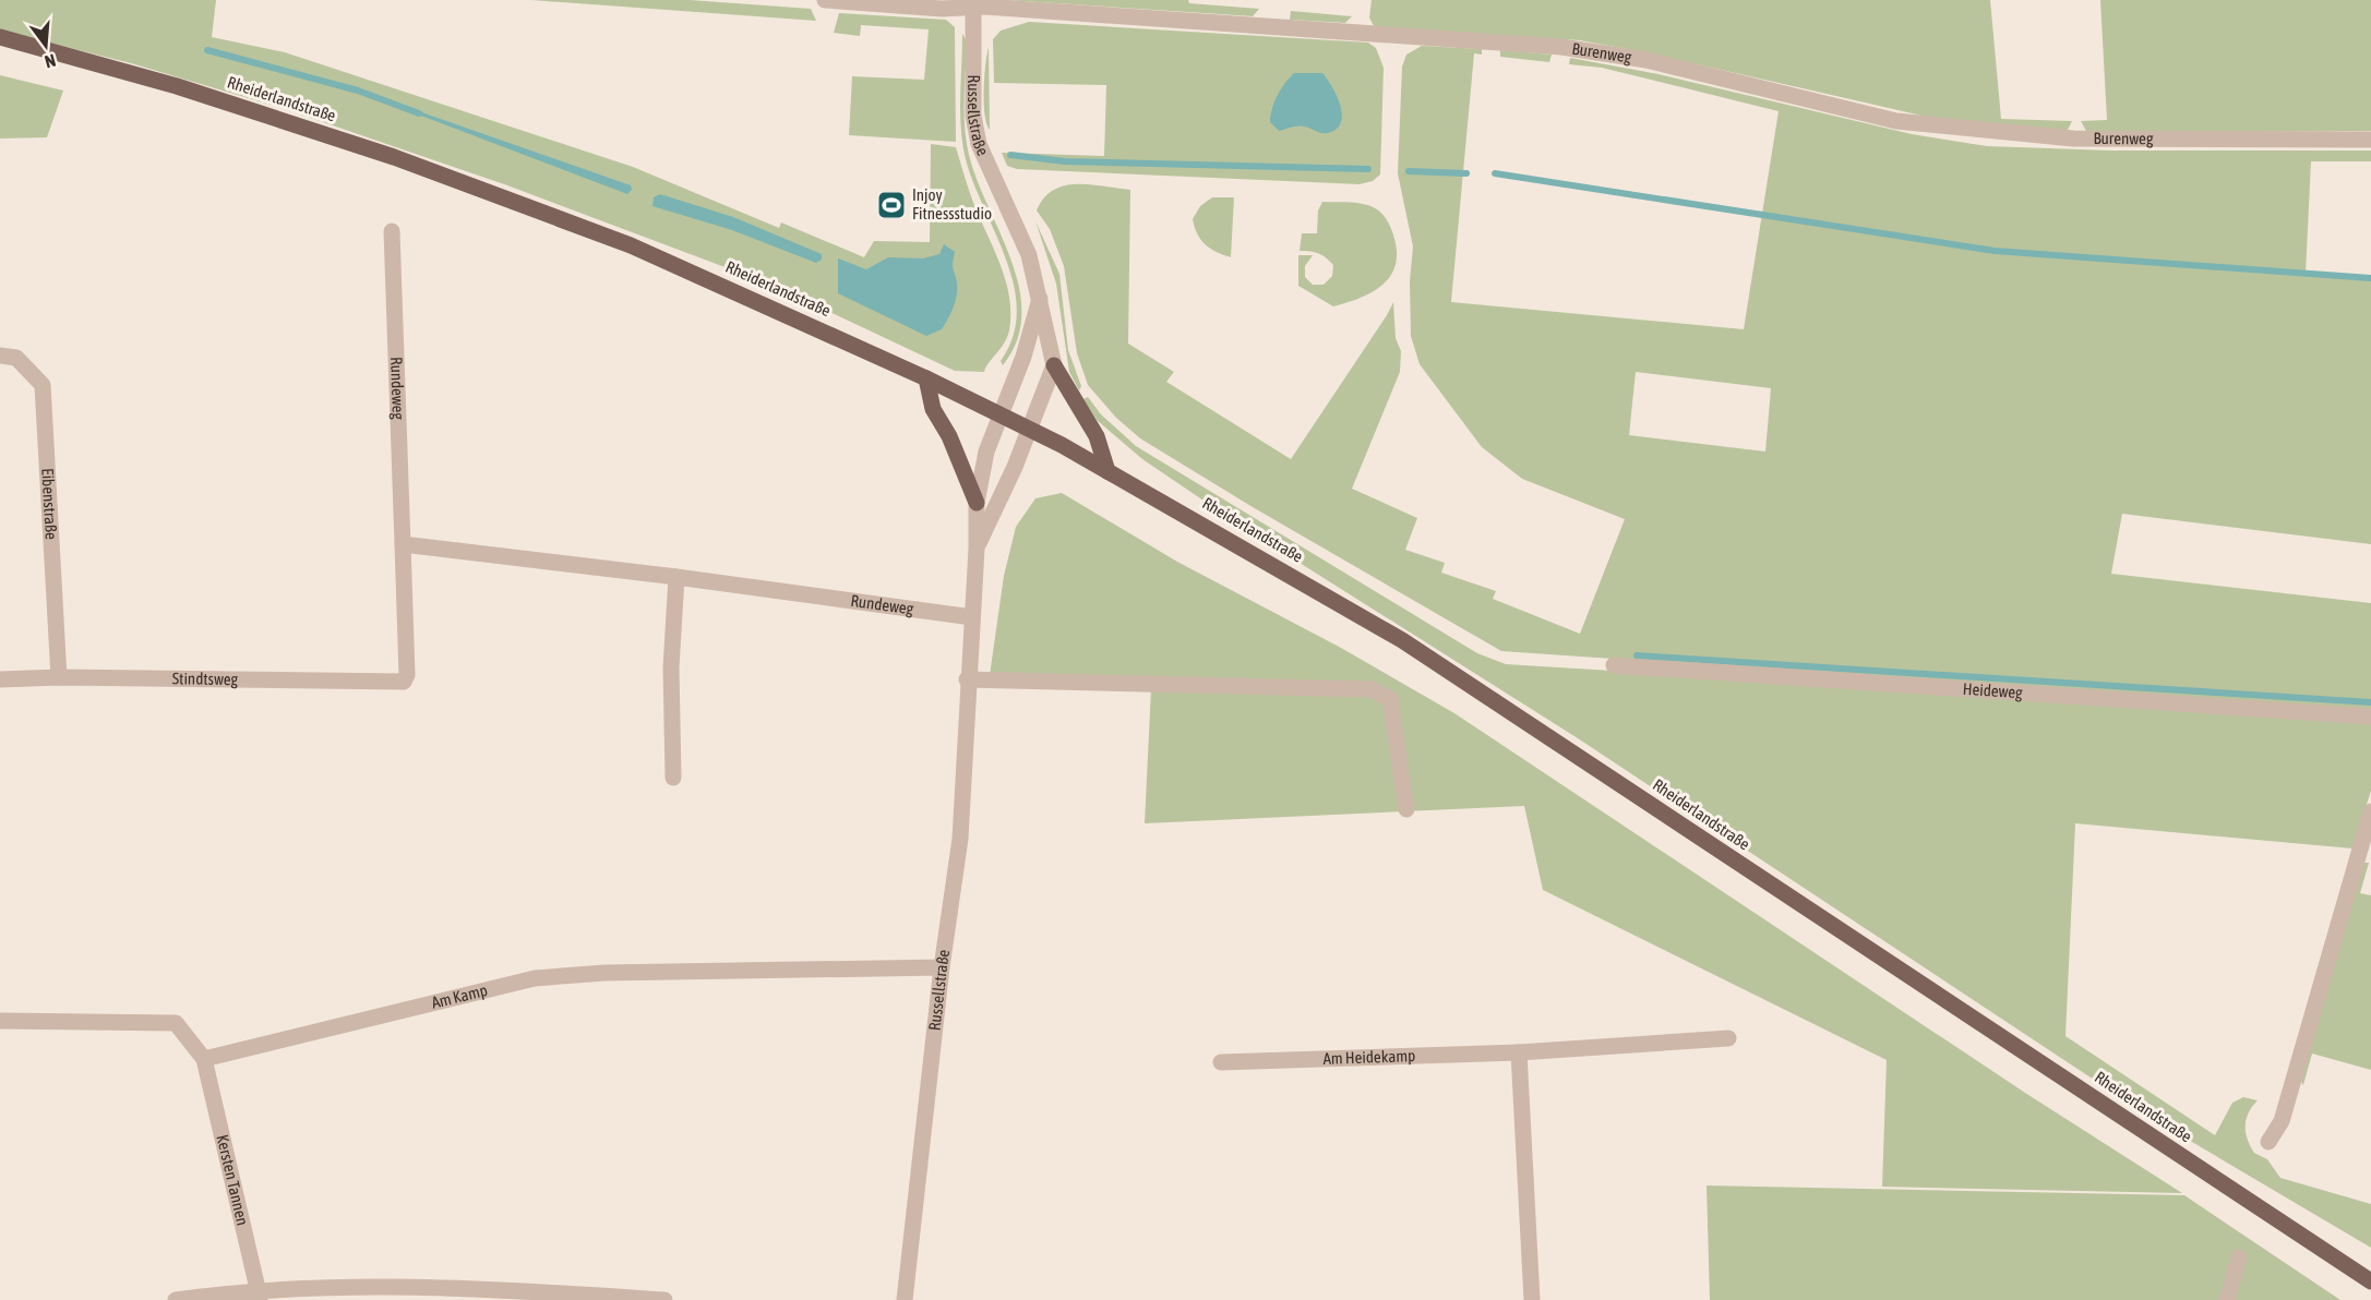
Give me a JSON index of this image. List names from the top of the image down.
{
  "streets": {
    "main road": ["Rheiderlandstraße"],
    "street": [
      "Burenweg",
      "Russellstraße",
      "Rundeweg",
      "Eibenstraße",
      "Stindtsweg",
      "Heideweg",
      "Am Kamp",
      "Am Heidekamp",
      "Kersten Tannen"
    ]
  },
  "crossings": [
    ["Burenweg", "Russellstraße"],
    ["Rheiderlandstraße", "Russellstraße"],
    ["Russellstraße", "Rundeweg"],
    ["Russellstraße", "Am Kamp"],
    ["Rundeweg", "Stindtsweg"],
    ["Eibenstraße", "Stindtsweg"],
    ["Am Kamp", "Kersten Tannen"]
  ],
  "places": {
    "sports": ["Injoy Fitnessstudio"]
  },
  "north": "bottom"
}
